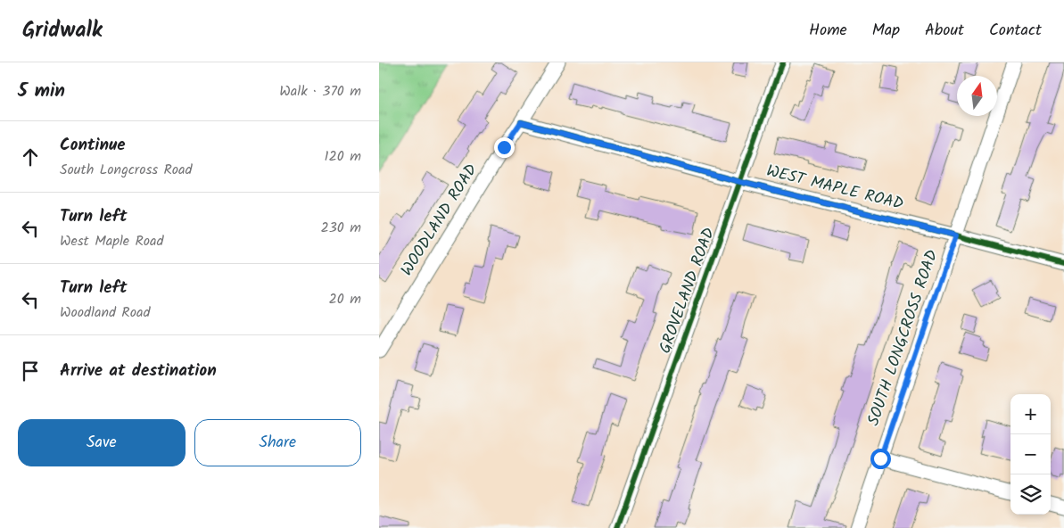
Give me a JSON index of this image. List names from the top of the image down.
{
  "streets": {
    "street": [
      "WEST MAPLE ROAD",
      "WOODLAND ROAD",
      "GROVELAND ROAD",
      "SOUTH LONGCROSS ROAD"
    ]
  },
  "crossings": [
    ["WEST MAPLE ROAD", "WOODLAND ROAD"],
    ["WEST MAPLE ROAD", "GROVELAND ROAD"],
    ["WEST MAPLE ROAD", "SOUTH LONGCROSS ROAD"]
  ],
  "north": "top",
  "page": {
    "header": "Gridwalk",
    "nav": [
      "Home",
      "Map",
      "About",
      "Contact"
    ],
    "heading": ["5 min", "Walk · 370 m"],
    "list": [
      ["Continue", "South Longcross Road", "120 m"],
      ["Turn left", "West Maple Road", "230 m"],
      ["Turn left", "Woodland Road", "20 m"],
      "Arrive at destination"
    ],
    "map_buttons": ["+", "−"],
    "buttons": ["Save", "Share"]
  }
}
